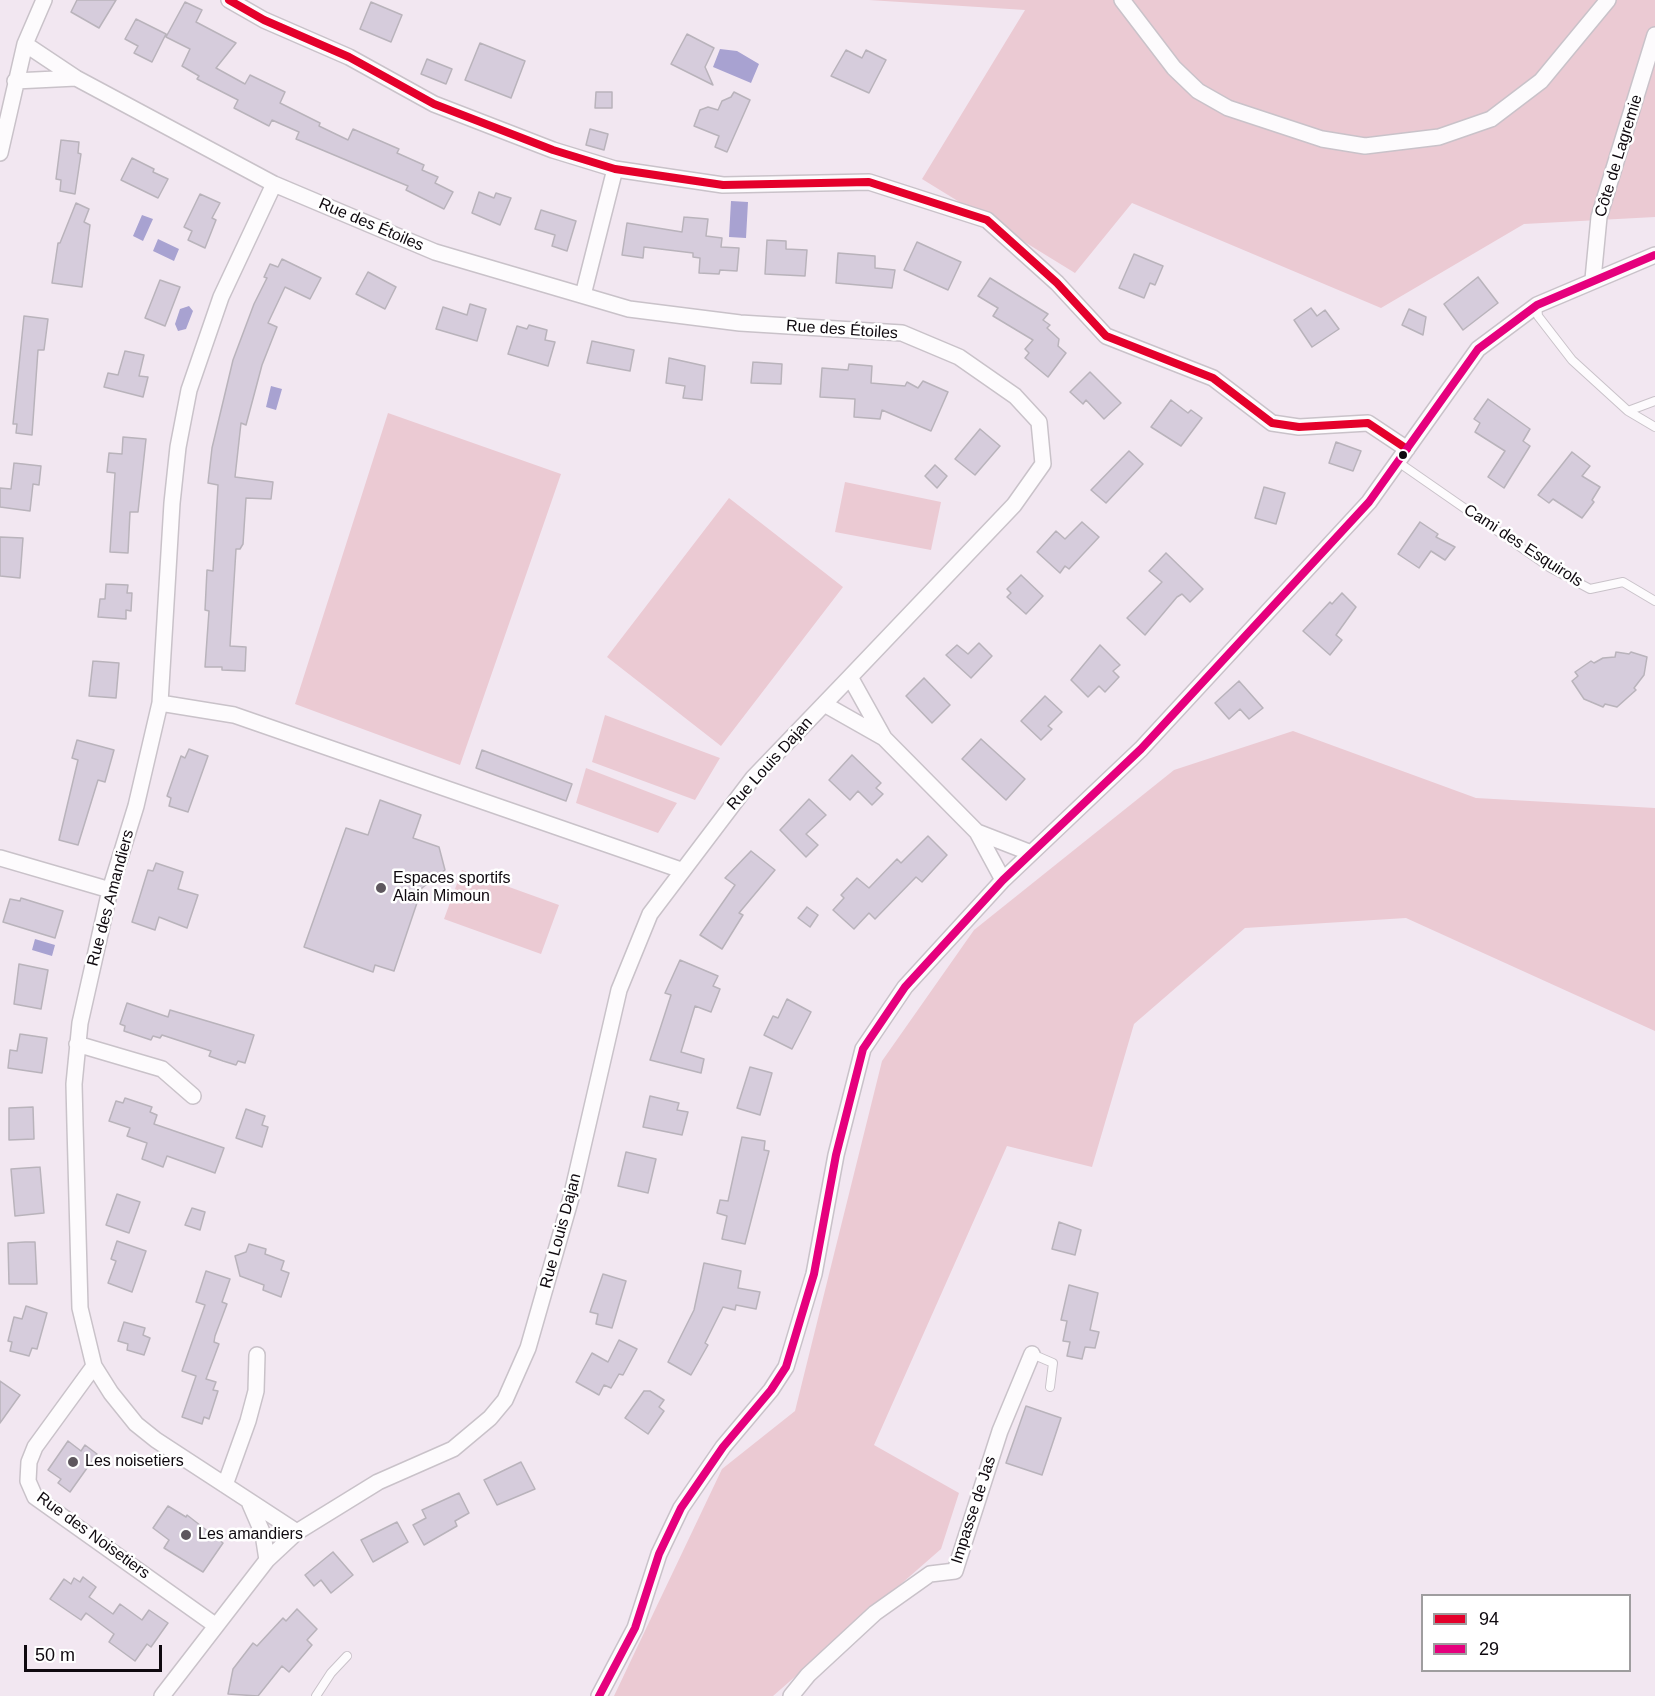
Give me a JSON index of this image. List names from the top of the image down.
{
  "streets": {
    "street": [
      "Côte de Lagremie",
      "Rue des Étoiles",
      "Rue Louis Dajan",
      "Rue des Amandiers",
      "Impasse de Jas",
      "Rue des Noisetiers"
    ],
    "lane": ["Cami des Esquirols"]
  },
  "crossings": [
    ["Rue des Étoiles", "Rue Louis Dajan"],
    ["Rue des Étoiles", "Rue des Amandiers"],
    ["Rue Louis Dajan", "Rue des Amandiers"],
    ["Rue Louis Dajan", "Rue des Noisetiers"],
    ["Rue des Amandiers", "Rue des Noisetiers"]
  ],
  "places": ["Espaces sportifs Alain Mimoun", "Les noisetiers", "Les amandiers"],
  "lines": ["transit line 94", "transit line 29"],
  "legend": ["94", "29"],
  "scale_bar": "50 m"
}
